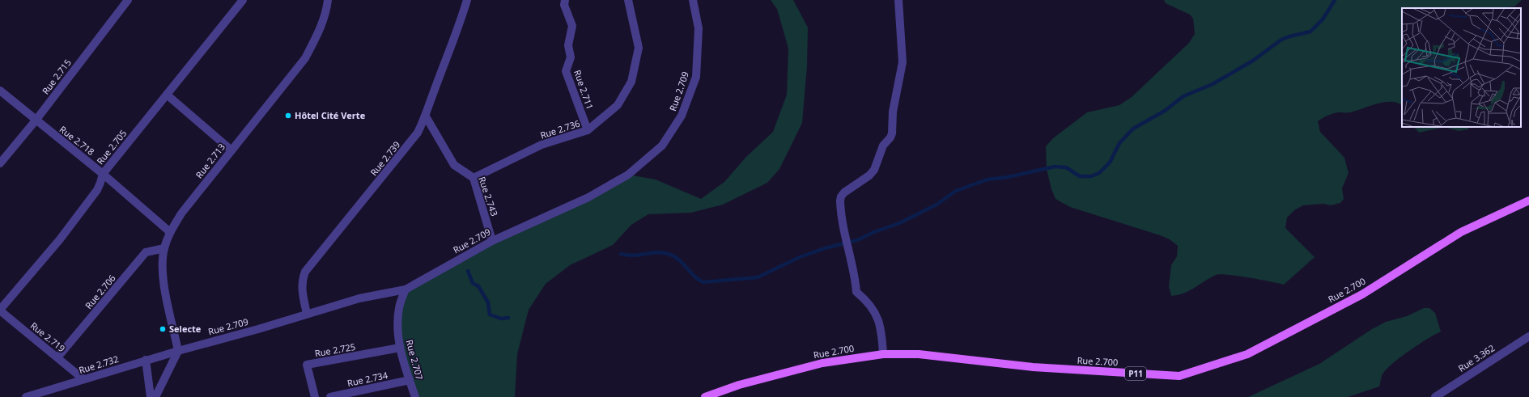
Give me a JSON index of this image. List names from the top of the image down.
{
  "streets": {
    "main road": ["Rue 2.700", "P11"],
    "street": [
      "Rue 2.715",
      "Rue 2.711",
      "Rue 2.709",
      "Rue 2.736",
      "Rue 2.718",
      "Rue 2.705",
      "Rue 2.739",
      "Rue 2.713",
      "Rue 2.743",
      "Rue 2.706",
      "Rue 2.719",
      "Rue 2.725",
      "Rue 3.362",
      "Rue 2.707",
      "Rue 2.732",
      "Rue 2.734"
    ]
  },
  "crossings": [
    ["Rue 2.715", "Rue 2.718"],
    ["Rue 2.711", "Rue 2.736"],
    ["Rue 2.709", "Rue 2.739"],
    ["Rue 2.709", "Rue 2.713"],
    ["Rue 2.709", "Rue 2.743"],
    ["Rue 2.709", "Rue 2.707"],
    ["Rue 2.709", "Rue 2.732"],
    ["Rue 2.736", "Rue 2.743"],
    ["Rue 2.718", "Rue 2.705"],
    ["Rue 2.718", "Rue 2.713"],
    ["Rue 2.705", "Rue 2.719"],
    ["Rue 2.739", "Rue 2.743"],
    ["Rue 2.713", "Rue 2.706"],
    ["Rue 2.713", "Rue 2.732"],
    ["Rue 2.706", "Rue 2.719"],
    ["Rue 2.719", "Rue 2.732"],
    ["Rue 2.725", "Rue 2.707"],
    ["Rue 2.707", "Rue 2.734"]
  ],
  "places": ["Hôtel Cité Verte", "Selecte"]
}
